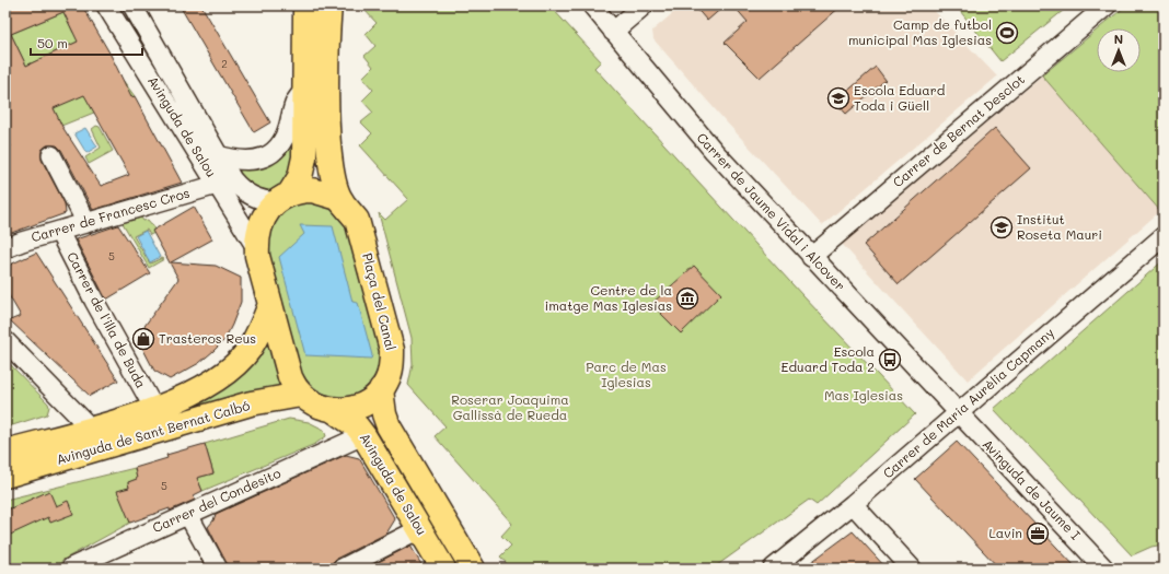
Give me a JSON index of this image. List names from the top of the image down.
{
  "streets": {
    "main road": ["Avinguda de Salou", "Plaça del Canal", "Avinguda de Sant Bernat Calbó"],
    "street": [
      "Carrer de Bernat Desclot",
      "Carrer de Jaume Vidal i Alcover",
      "Carrer de Francesc Cros",
      "Carrer de l'illa de Buda",
      "Carrer de Maria Aurèlia Capmany",
      "Avinguda de Jaume I",
      "Carrer del Condesito"
    ]
  },
  "crossings": [
    ["Avinguda de Salou", "Carrer de Francesc Cros"],
    ["Avinguda de Salou", "Plaça del Canal"],
    ["Avinguda de Salou", "Carrer del Condesito"],
    ["Carrer de Bernat Desclot", "Carrer de Jaume Vidal i Alcover"],
    ["Carrer de Jaume Vidal i Alcover", "Carrer de Maria Aurèlia Capmany"],
    ["Carrer de Jaume Vidal i Alcover", "Avinguda de Jaume I"],
    ["Carrer de Francesc Cros", "Carrer de l'illa de Buda"],
    ["Plaça del Canal", "Avinguda de Sant Bernat Calbó"],
    ["Carrer de l'illa de Buda", "Avinguda de Sant Bernat Calbó"],
    ["Carrer de Maria Aurèlia Capmany", "Avinguda de Jaume I"]
  ],
  "parks": ["Parc de Mas Iglesias", "Mas Iglesias", "Roserar Joaquima Gallissà de Rueda"],
  "places": {
    "sports": ["Camp de futbol municipal Mas Iglesias"],
    "school or university": ["Escola Eduard Toda i Güell", "Institut Roseta Mauri"],
    "museum": ["Centre de la imatge Mas Iglesias"],
    "shop": ["Trasteros Reus"],
    "bus stop": ["Escola Eduard Toda 2"],
    "office": ["Lavin"]
  },
  "house_numbers": ["2", "5", "5"],
  "scale_bar": "50 m",
  "north": "top"
}
